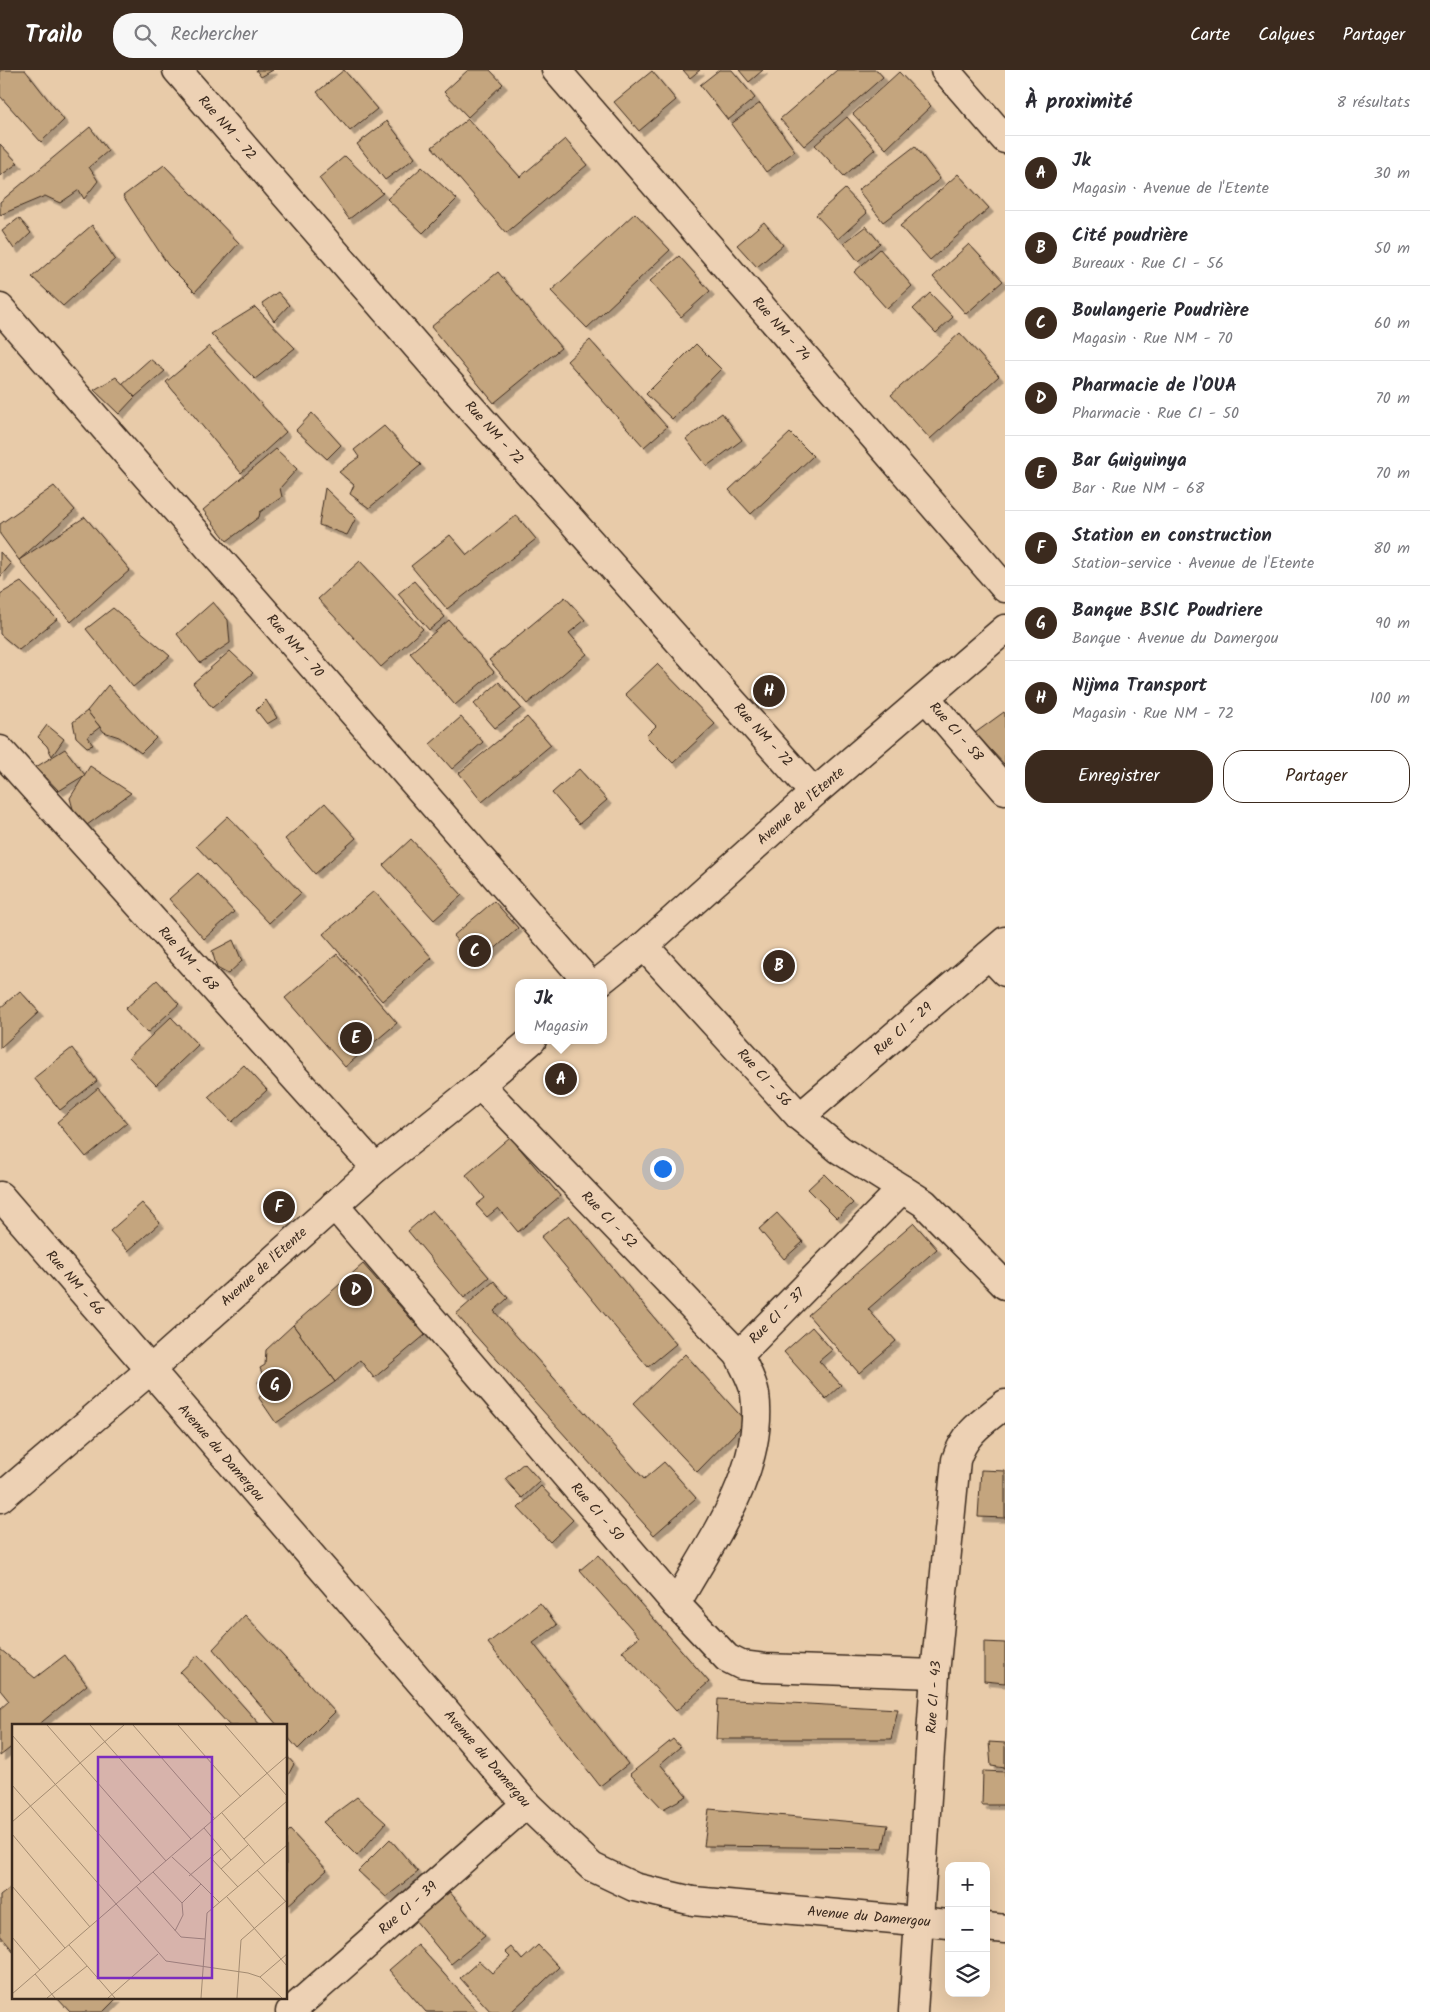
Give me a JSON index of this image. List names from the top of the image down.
{
  "streets": {
    "street": [
      "Rue NM - 72",
      "Rue NM - 74",
      "Rue NM - 70",
      "Rue CI - 58",
      "Avenue de l'Etente",
      "Rue NM - 68",
      "Rue CI - 29",
      "Rue CI - 56",
      "Rue CI - 52",
      "Rue NM - 66",
      "Rue CI - 37",
      "Avenue du Damergou",
      "Rue CI - 50",
      "Rue CI - 43",
      "Rue CI - 39"
    ]
  },
  "crossings": [
    ["Rue NM - 72", "Avenue de l'Etente"],
    ["Rue CI - 58", "Avenue de l'Etente"],
    ["Avenue de l'Etente", "Rue NM - 68"],
    ["Avenue de l'Etente", "Rue CI - 56"],
    ["Avenue de l'Etente", "Rue CI - 52"],
    ["Avenue de l'Etente", "Rue NM - 66"],
    ["Avenue de l'Etente", "Avenue du Damergou"],
    ["Avenue de l'Etente", "Rue CI - 50"],
    ["Rue CI - 29", "Rue CI - 56"],
    ["Rue CI - 56", "Rue CI - 37"],
    ["Rue CI - 52", "Rue CI - 37"],
    ["Rue NM - 66", "Avenue du Damergou"],
    ["Rue CI - 37", "Rue CI - 50"],
    ["Avenue du Damergou", "Rue CI - 43"],
    ["Avenue du Damergou", "Rue CI - 39"],
    ["Rue CI - 50", "Rue CI - 43"]
  ],
  "page": {
    "header": "Trailo",
    "search": "Rechercher",
    "nav": ["Carte", "Calques", "Partager"],
    "heading": ["À proximité", "8 résultats"],
    "list": [
      {
        "mark": "A",
        "name": "Jk",
        "note": "Magasin · Avenue de l'Etente",
        "value": "30 m"
      },
      {
        "mark": "B",
        "name": "Cité poudrière",
        "note": "Bureaux · Rue CI - 56",
        "value": "50 m"
      },
      {
        "mark": "C",
        "name": "Boulangerie Poudrière",
        "note": "Magasin · Rue NM - 70",
        "value": "60 m"
      },
      {
        "mark": "D",
        "name": "Pharmacie de l'OUA",
        "note": "Pharmacie · Rue CI - 50",
        "value": "70 m"
      },
      {
        "mark": "E",
        "name": "Bar Guiguinya",
        "note": "Bar · Rue NM - 68",
        "value": "70 m"
      },
      {
        "mark": "F",
        "name": "Station en construction",
        "note": "Station-service · Avenue de l'Etente",
        "value": "80 m"
      },
      {
        "mark": "G",
        "name": "Banque BSIC Poudriere",
        "note": "Banque · Avenue du Damergou",
        "value": "90 m"
      },
      {
        "mark": "H",
        "name": "Nijma Transport",
        "note": "Magasin · Rue NM - 72",
        "value": "100 m"
      }
    ],
    "pins": [
      "H",
      "C",
      "B",
      "E",
      "A",
      "F",
      "D",
      "G"
    ],
    "buttons": ["Enregistrer", "Partager"],
    "popup": ["Jk", "Magasin"],
    "map_buttons": ["+", "−"]
  }
}
